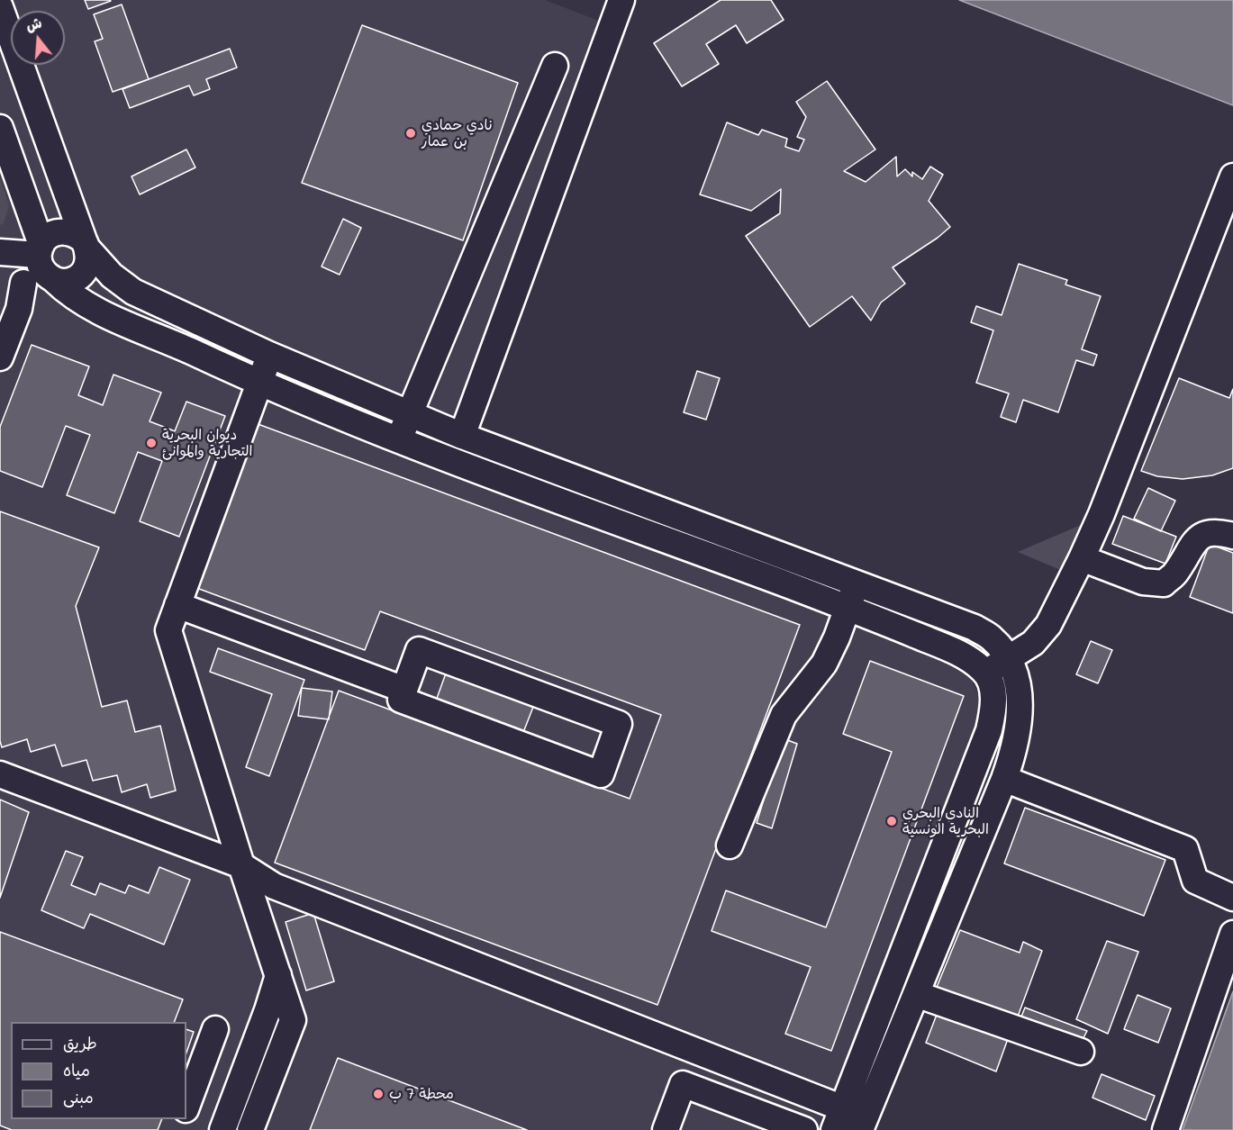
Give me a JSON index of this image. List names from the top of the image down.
{
  "places": [
    "نادي حمادي بن عمار",
    "ديوان البحرية التجارية والموانئ",
    "النادي البحري البحرية الونسية",
    "محطة 7 ب"
  ],
  "legend": ["طريق", "مياه", "مبنى"],
  "north": "top"
}
